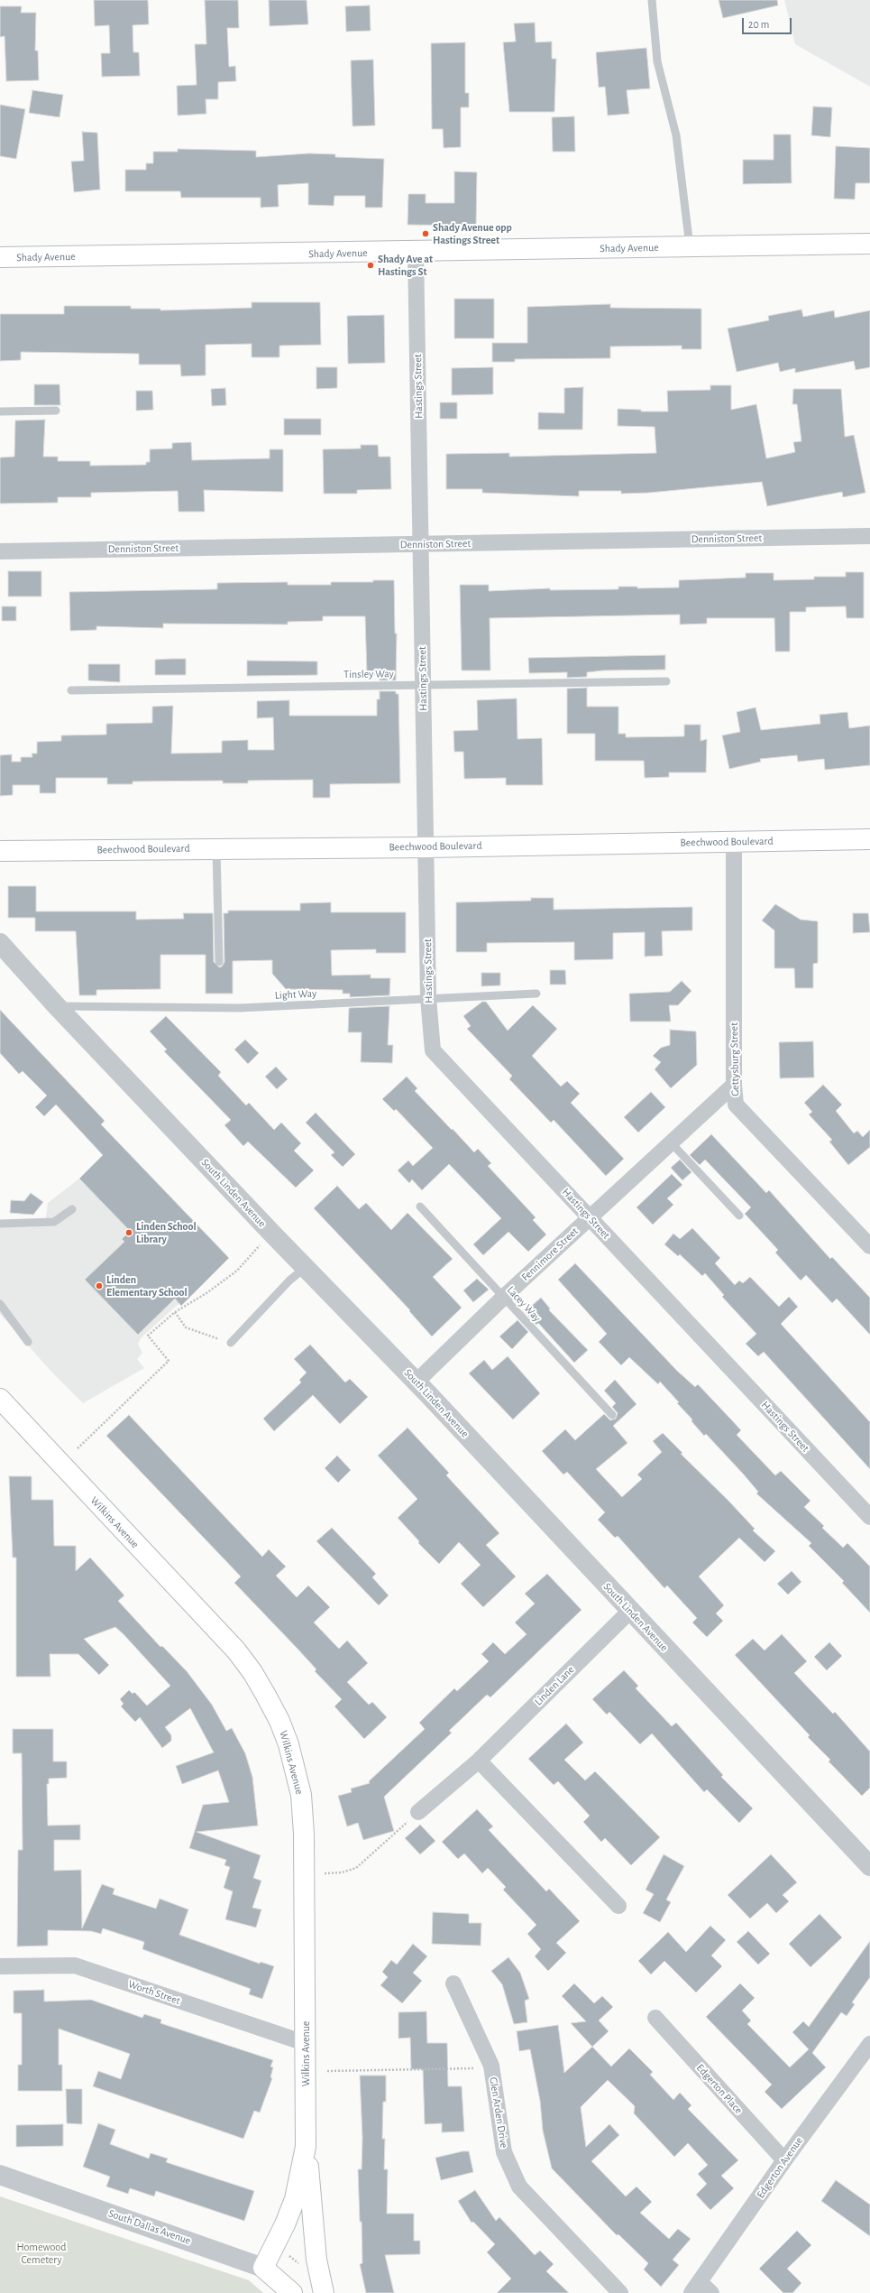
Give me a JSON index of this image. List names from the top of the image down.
{
  "streets": {
    "main road": [
      "Shady Avenue",
      "Beechwood Boulevard",
      "Wilkins Avenue",
      "South Dallas Avenue"
    ],
    "street": [
      "Hastings Street",
      "Denniston Street",
      "Gettysburg Street",
      "South Linden Avenue",
      "Fennimore Street",
      "Linden Lane",
      "Worth Street",
      "Edgerton Place",
      "Glen Arden Drive",
      "Edgerton Avenue"
    ],
    "lane": ["Tinsley Way", "Light Way", "Lacey Way"]
  },
  "crossings": [
    ["Shady Avenue", "Hastings Street"],
    ["Hastings Street", "Denniston Street"],
    ["Hastings Street", "Tinsley Way"],
    ["Hastings Street", "Beechwood Boulevard"],
    ["Hastings Street", "Light Way"],
    ["Hastings Street", "Fennimore Street"],
    ["Beechwood Boulevard", "Gettysburg Street"],
    ["Light Way", "South Linden Avenue"],
    ["Gettysburg Street", "Fennimore Street"],
    ["South Linden Avenue", "Fennimore Street"],
    ["South Linden Avenue", "Linden Lane"],
    ["Fennimore Street", "Lacey Way"],
    ["Wilkins Avenue", "Worth Street"],
    ["Wilkins Avenue", "South Dallas Avenue"],
    ["Edgerton Place", "Edgerton Avenue"]
  ],
  "parks": ["Homewood Cemetery"],
  "places": [
    "Shady Avenue opp Hastings Street",
    "Shady Ave at Hastings St",
    "Linden School Library",
    "Linden Elementary School"
  ],
  "scale_bar": "20 m"
}
